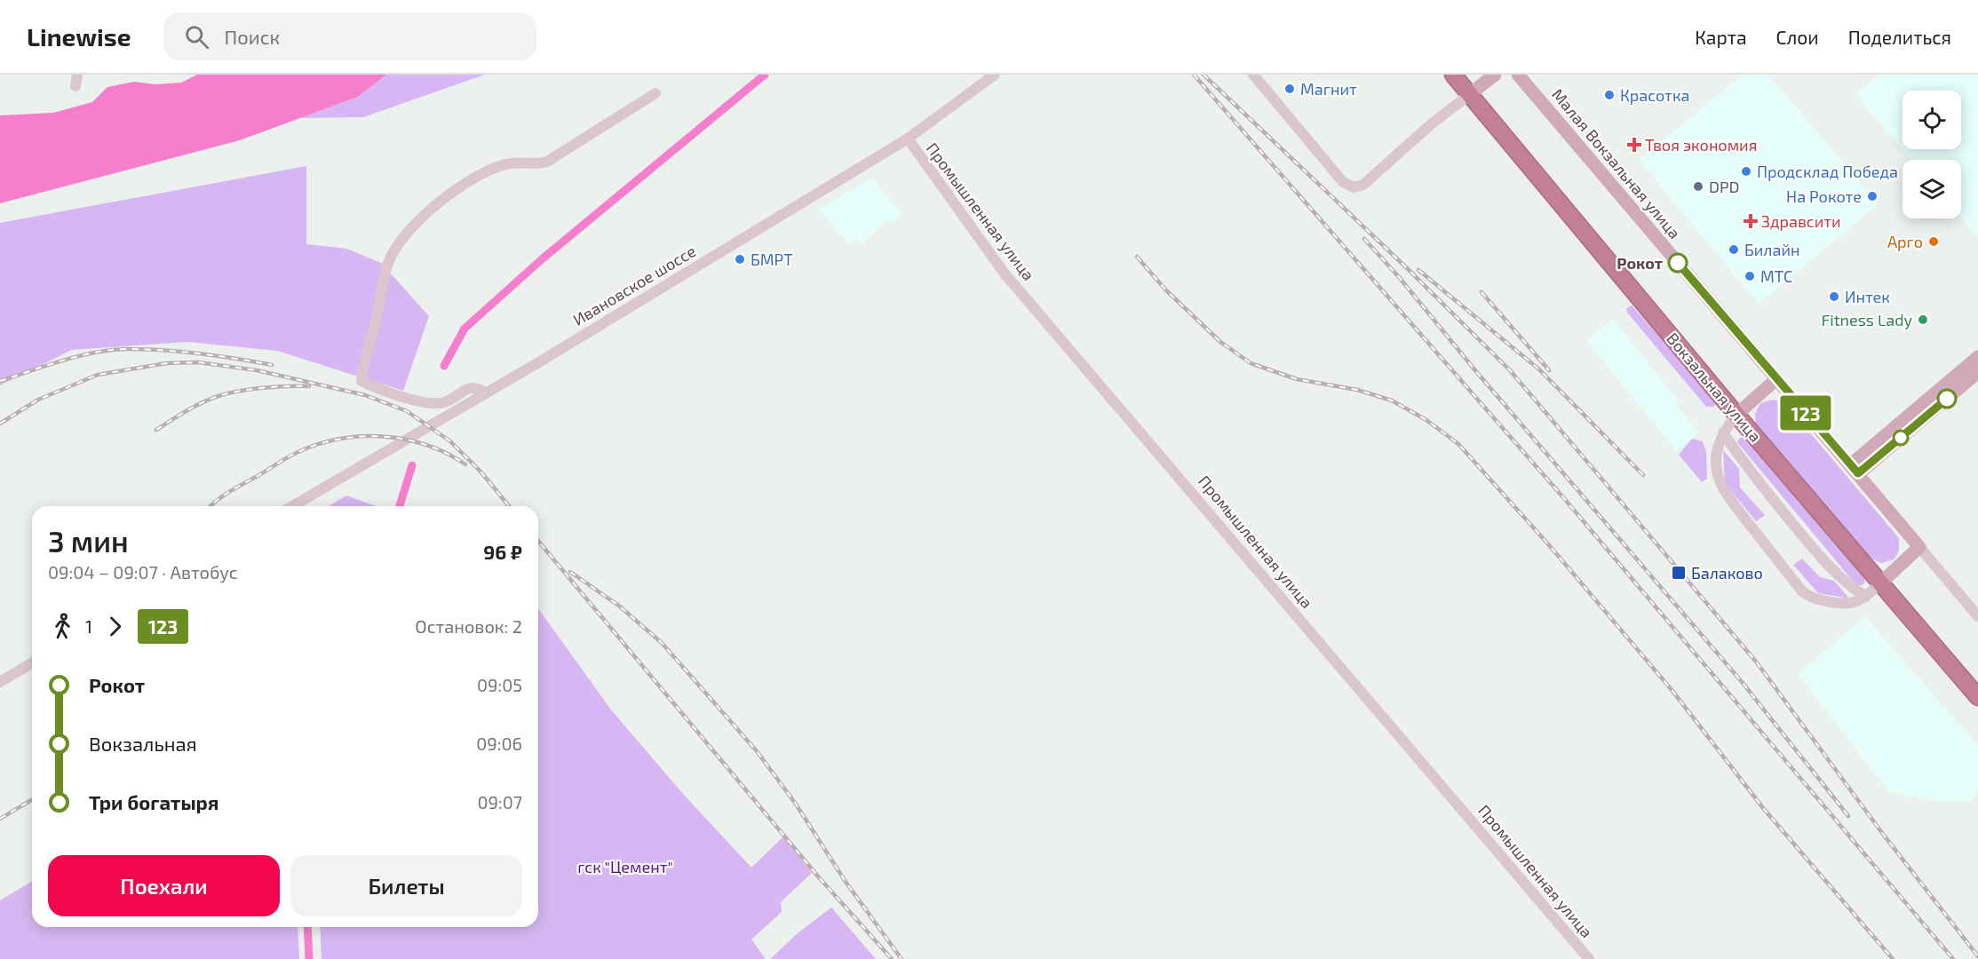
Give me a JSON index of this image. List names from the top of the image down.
{
  "streets": {
    "highway": ["Вокзальная улица"],
    "main road": ["Малая Вокзальная улица"],
    "street": ["Промышленная улица", "Ивановское шоссе"]
  },
  "crossings": [
    ["Промышленная улица", "Ивановское шоссе"]
  ],
  "parks": ["гск \"Цемент\""],
  "places": {
    "other": [
      "Магнит",
      "Красотка",
      "Продсклад Победа",
      "DPD",
      "На Рокоте",
      "Арго",
      "Билайн",
      "БМРТ",
      "Рокот",
      "МТС",
      "Интек",
      "Fitness Lady"
    ],
    "health": ["Твоя экономия", "Здравсити"],
    "transit": ["Балаково"]
  },
  "lines": ["bus line 123"],
  "page": {
    "header": "Linewise",
    "search": "Поиск",
    "nav": ["Карта", "Слои", "Поделиться"],
    "on_map": "123",
    "heading": ["3 мин", "09:04 – 09:07 · Автобус", "96 ₽"],
    "legs": ["1", "123", "Остановок: 2"],
    "list": [
      {
        "name": "Рокот",
        "value": "09:05"
      },
      {
        "name": "Вокзальная",
        "value": "09:06"
      },
      {
        "name": "Три богатыря",
        "value": "09:07"
      }
    ],
    "buttons": ["Поехали", "Билеты"]
  }
}
